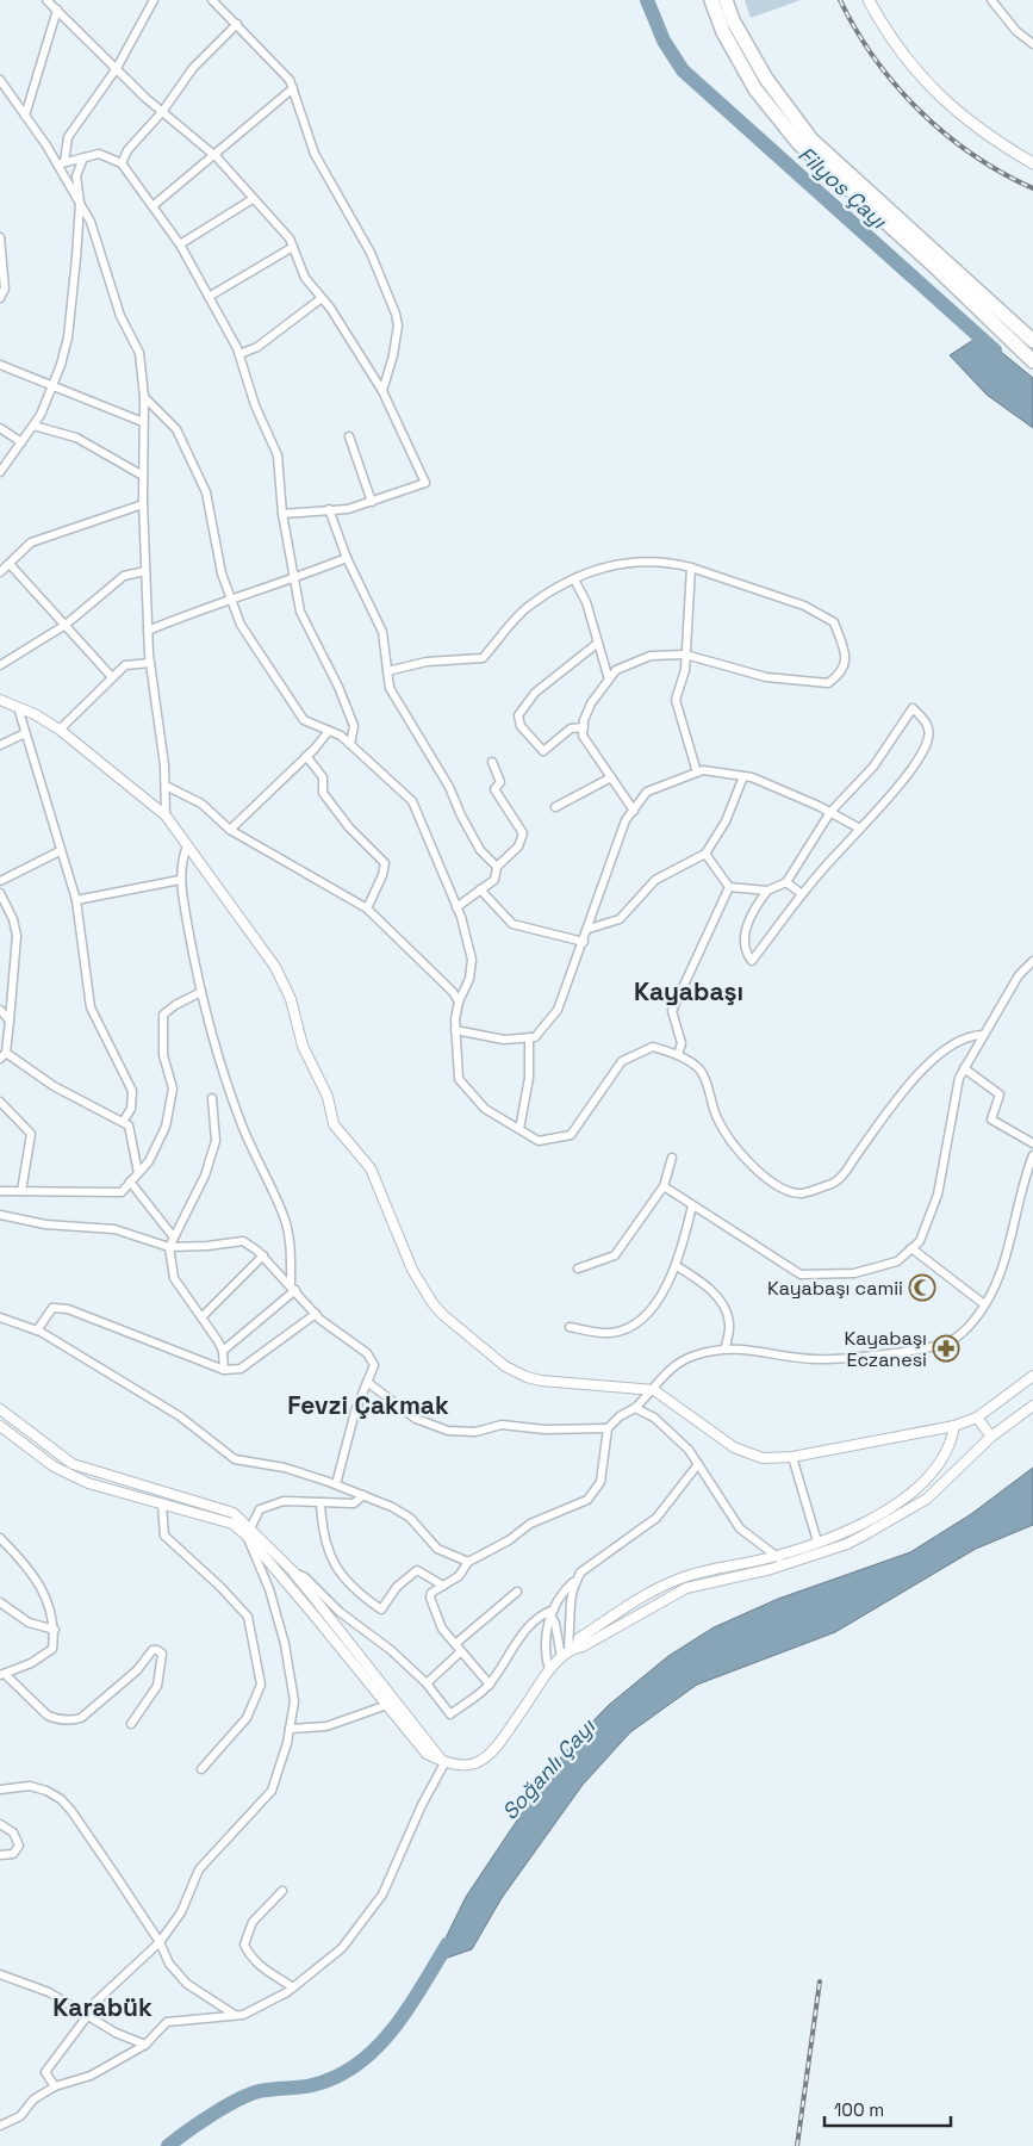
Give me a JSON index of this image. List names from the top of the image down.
{
  "districts": ["Kayabaşı", "Fevzi Çakmak", "Karabük"],
  "water": ["Filyos Çayı", "Soğanlı Çayı"],
  "places": {
    "mosque": ["Kayabaşı camii"],
    "pharmacy": ["Kayabaşı Eczanesi"]
  },
  "scale_bar": "100 m"
}
